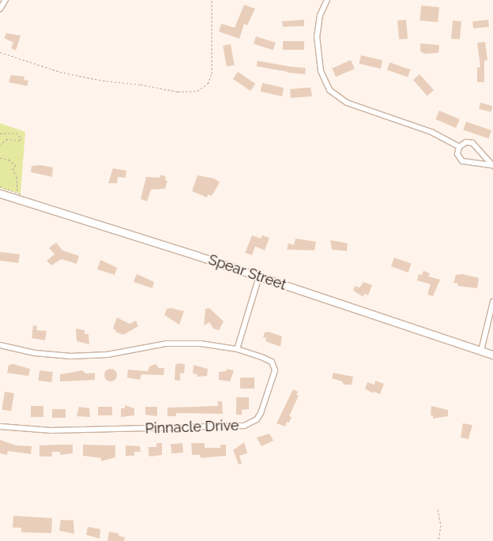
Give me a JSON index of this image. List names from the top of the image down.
{
  "streets": {
    "main road": ["Spear Street"],
    "street": ["Pinnacle Drive"]
  }
}
